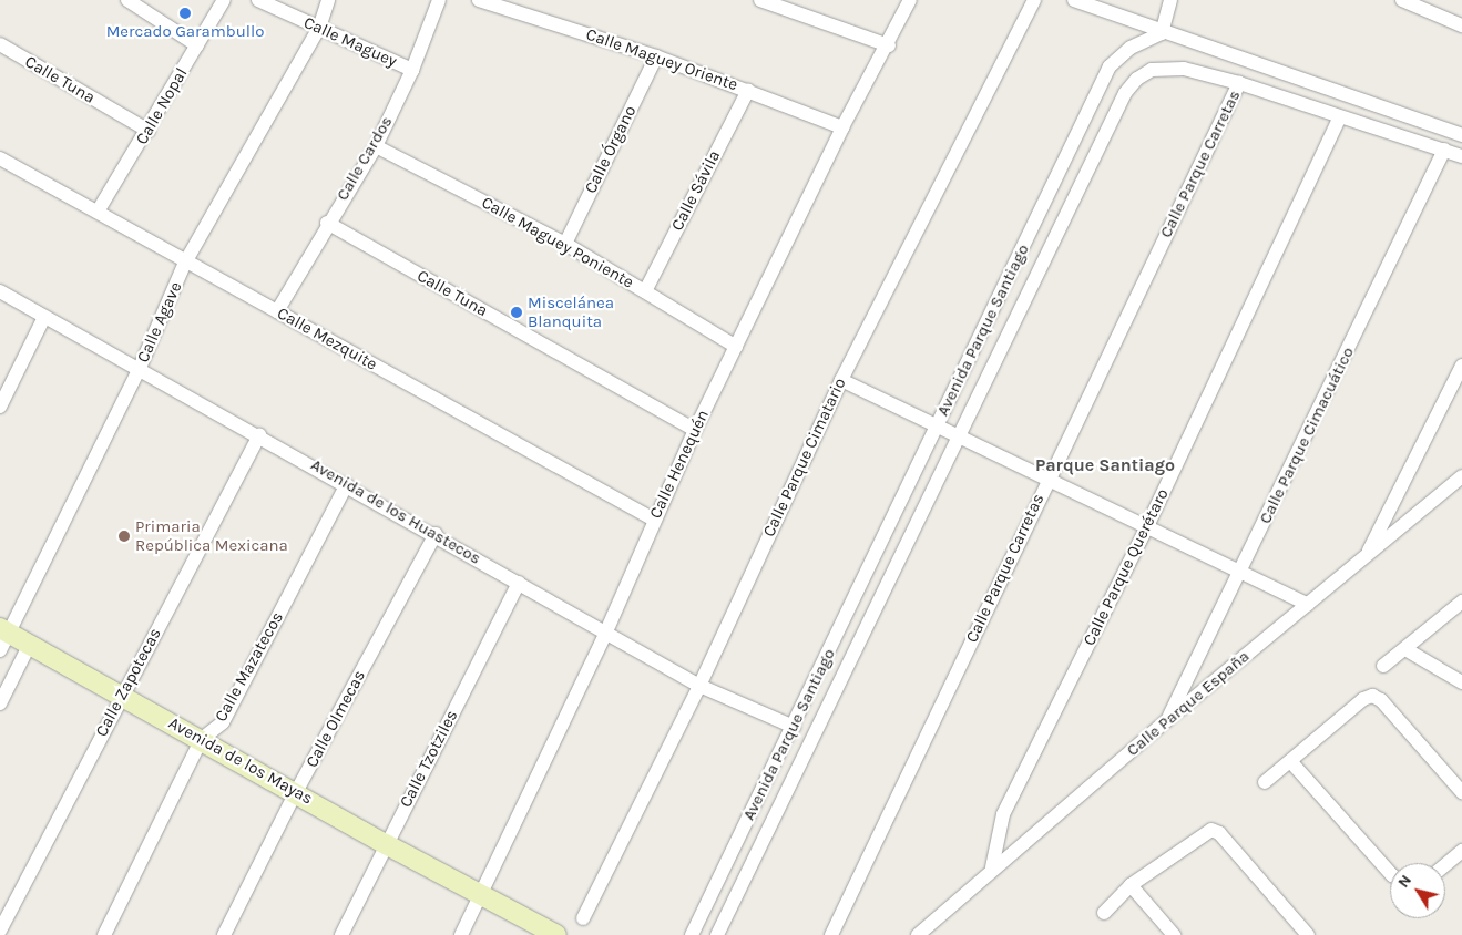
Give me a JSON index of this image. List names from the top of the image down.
{
  "streets": {
    "street": [
      "Calle Maguey",
      "Calle Maguey Oriente",
      "Calle Tuna",
      "Calle Nopal",
      "Calle Órgano",
      "Calle Cardos",
      "Calle Parque Carretas",
      "Calle Sávila",
      "Calle Maguey Poniente",
      "Calle Agave",
      "Avenida Parque Santiago",
      "Calle Mezquite",
      "Calle Parque Cimacuático",
      "Calle Parque Cimatario",
      "Calle Henequén",
      "Avenida de los Huastecos",
      "Calle Parque Querétaro",
      "Calle Mazatecos",
      "Calle Zapotecas",
      "Calle Parque España",
      "Calle Olmecas",
      "Calle Tzotziles",
      "Avenida de los Mayas"
    ]
  },
  "crossings": [
    ["Calle Maguey", "Calle Cardos"],
    ["Calle Maguey", "Calle Agave"],
    ["Calle Maguey Oriente", "Calle Órgano"],
    ["Calle Maguey Oriente", "Calle Sávila"],
    ["Calle Maguey Oriente", "Calle Henequén"],
    ["Calle Tuna", "Calle Nopal"],
    ["Calle Tuna", "Calle Cardos"],
    ["Calle Tuna", "Calle Henequén"],
    ["Calle Nopal", "Calle Mezquite"],
    ["Calle Órgano", "Calle Maguey Poniente"],
    ["Calle Cardos", "Calle Maguey Poniente"],
    ["Calle Cardos", "Calle Mezquite"],
    ["Calle Parque Carretas", "Avenida Parque Santiago"],
    ["Calle Sávila", "Calle Maguey Poniente"],
    ["Calle Maguey Poniente", "Calle Henequén"],
    ["Calle Agave", "Calle Mezquite"],
    ["Calle Agave", "Avenida de los Huastecos"],
    ["Calle Agave", "Avenida de los Mayas"],
    ["Avenida Parque Santiago", "Calle Parque Cimacuático"],
    ["Avenida Parque Santiago", "Avenida de los Huastecos"],
    ["Avenida Parque Santiago", "Calle Parque Querétaro"],
    ["Calle Mezquite", "Calle Henequén"],
    ["Calle Parque Cimacuático", "Calle Parque España"],
    ["Calle Parque Cimatario", "Avenida de los Huastecos"],
    ["Calle Henequén", "Avenida de los Huastecos"],
    ["Calle Henequén", "Avenida de los Mayas"],
    ["Avenida de los Huastecos", "Calle Mazatecos"],
    ["Avenida de los Huastecos", "Calle Zapotecas"],
    ["Avenida de los Huastecos", "Calle Olmecas"],
    ["Avenida de los Huastecos", "Calle Tzotziles"],
    ["Calle Parque Querétaro", "Calle Parque España"],
    ["Calle Mazatecos", "Avenida de los Mayas"],
    ["Calle Zapotecas", "Avenida de los Mayas"],
    ["Calle Olmecas", "Avenida de los Mayas"],
    ["Calle Tzotziles", "Avenida de los Mayas"]
  ],
  "districts": ["Parque Santiago"],
  "places": ["Mercado Garambullo", "Miscelánea Blanquita", "Primaria República Mexicana"],
  "north": "top left"
}
